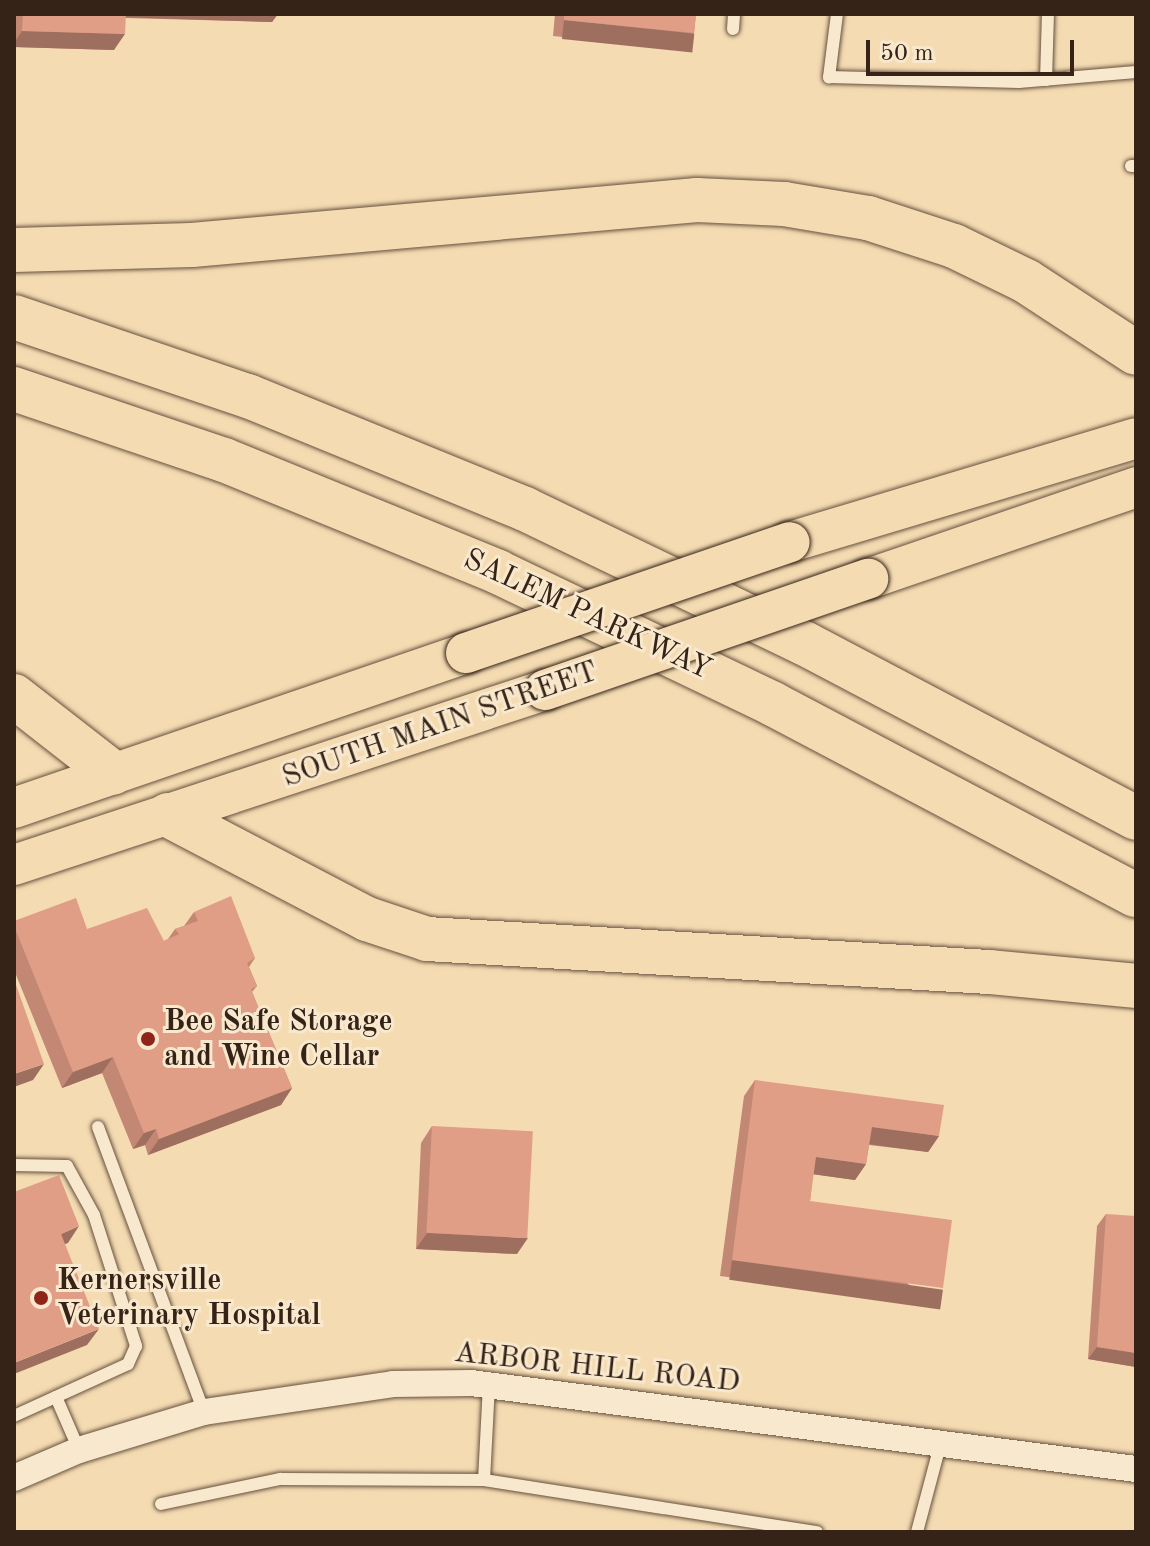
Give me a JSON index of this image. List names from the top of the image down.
{
  "streets": {
    "highway": ["SALEM PARKWAY"],
    "main road": ["SOUTH MAIN STREET"],
    "street": ["ARBOR HILL ROAD"]
  },
  "places": ["Bee Safe Storage and Wine Cellar", "Kernersville Veterinary Hospital"],
  "scale_bar": "50 m"
}
